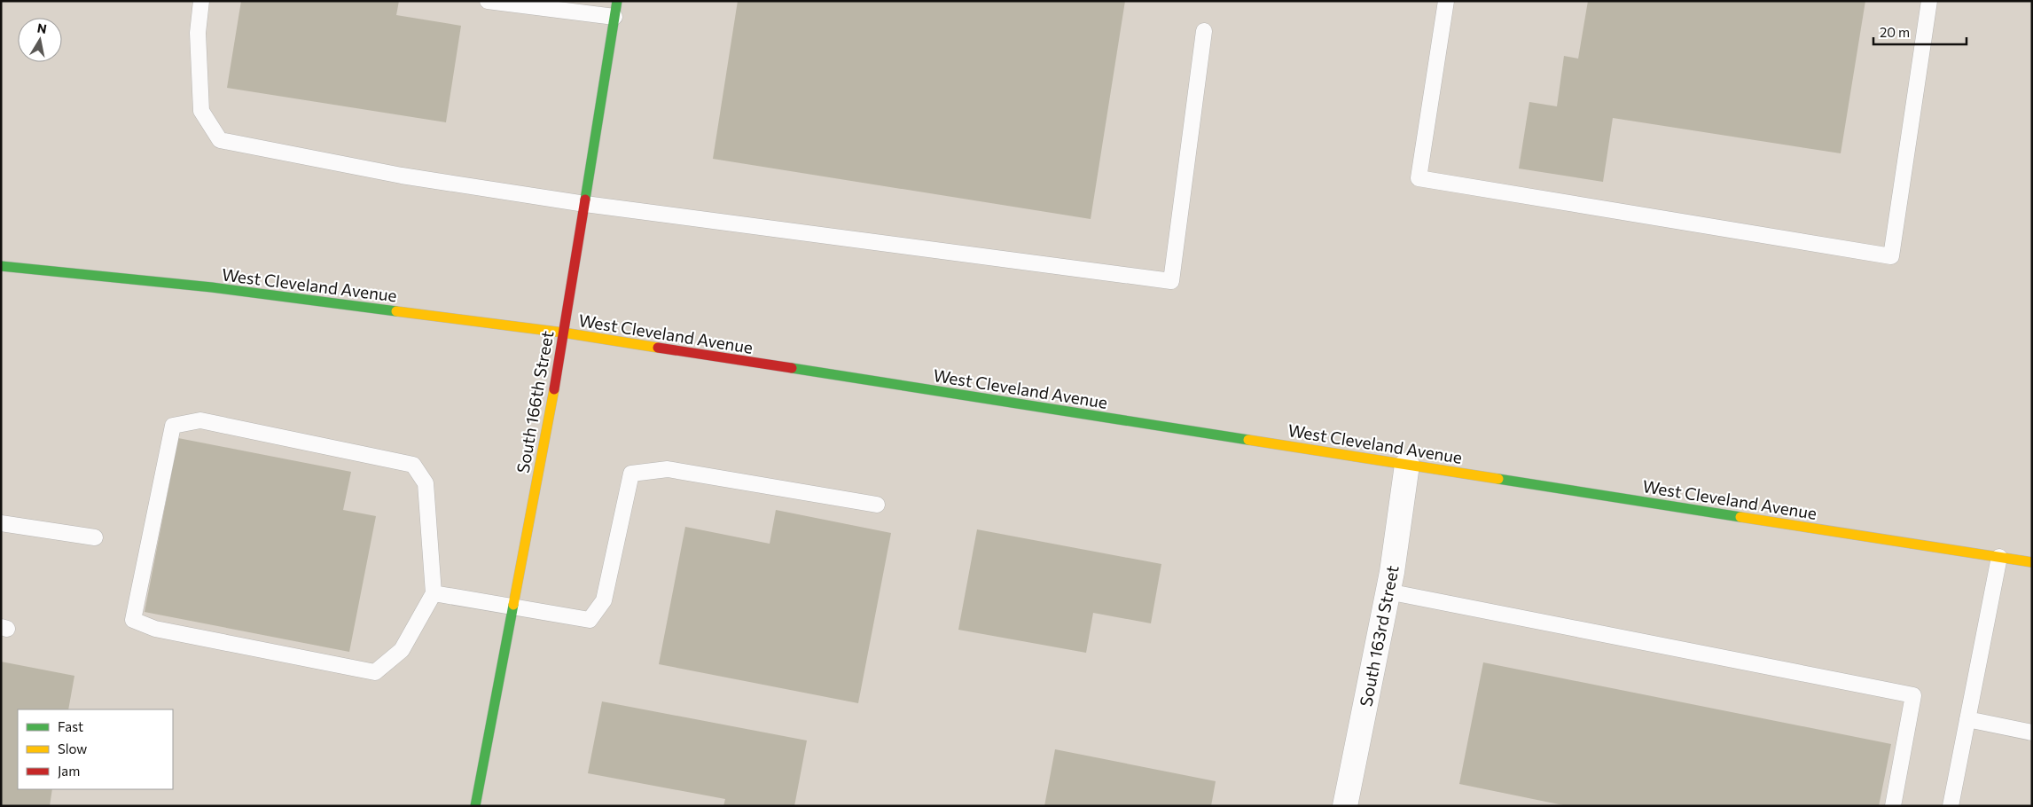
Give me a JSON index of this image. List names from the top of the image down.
{
  "streets": {
    "main road": ["West Cleveland Avenue", "South 166th Street"],
    "street": ["South 163rd Street"]
  },
  "crossings": [
    ["West Cleveland Avenue", "South 166th Street"],
    ["West Cleveland Avenue", "South 163rd Street"]
  ],
  "legend": ["Fast", "Slow", "Jam"],
  "scale_bar": "20 m",
  "north": "top"
}
